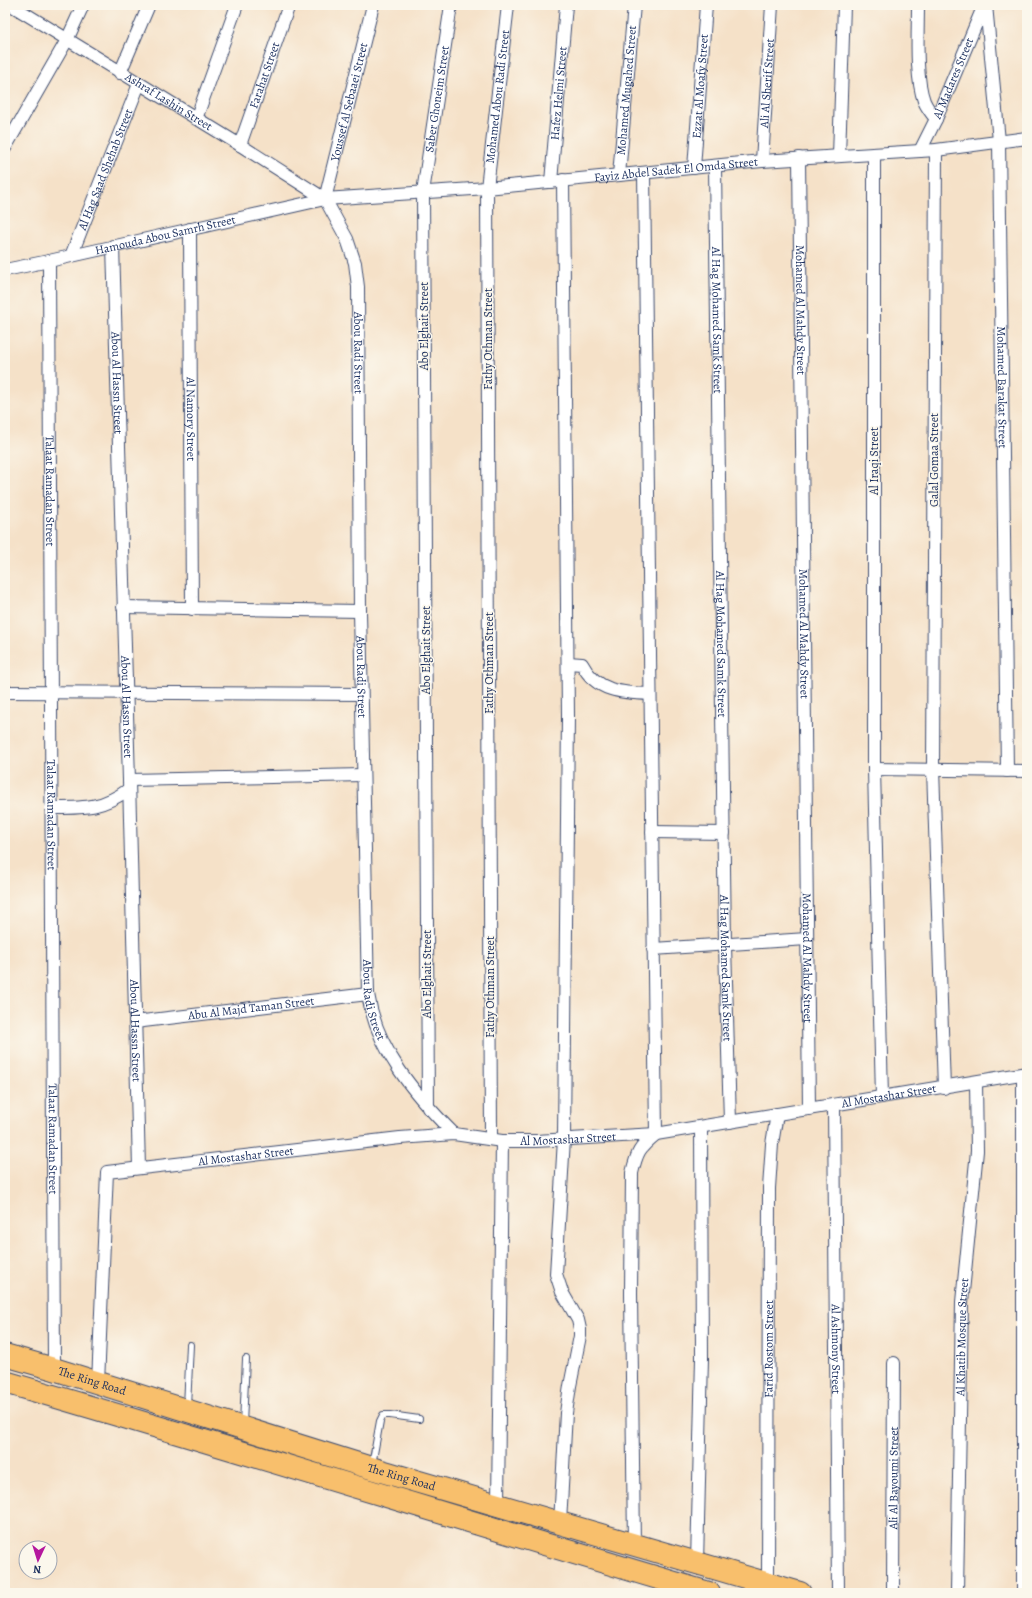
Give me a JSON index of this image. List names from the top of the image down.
{
  "streets": {
    "highway": ["The Ring Road"],
    "street": [
      "Farahat Street",
      "Al Madares Street",
      "Ali Al Sherif Street",
      "Ezzat Al Moafy Street",
      "Mohamed Mugahed Street",
      "Hafez Helmi Street",
      "Mohamed Abou Radi Street",
      "Saber Ghoneim Street",
      "Ashraf Lashin Street",
      "Youssef Al Sebaaei Street",
      "Fayiz Abdel Sadek El Omda Street",
      "Al Hag Saad Shehab Street",
      "Hamouda Abou Samrh Street",
      "Mohamed Al Mahdy Street",
      "Al Hag Mohamed Samk Street",
      "Abo Elghait Street",
      "Fathy Othman Street",
      "Abou Radi Street",
      "Abou Al Hassn Street",
      "Mohamed Barakat Street",
      "Al Namory Street",
      "Galal Gomaa Street",
      "Al Iraqi Street",
      "Talaat Ramadan Street",
      "Abu Al Majd Taman Street",
      "Al Mostashar Street",
      "Al Khatib Mosque Street",
      "Farid Rostom Street",
      "Al Ashmony Street",
      "Ali Al Bayoumi Street"
    ]
  },
  "crossings": [
    ["Farahat Street", "Ashraf Lashin Street"],
    ["Al Madares Street", "Fayiz Abdel Sadek El Omda Street"],
    ["Al Madares Street", "Mohamed Barakat Street"],
    ["Ali Al Sherif Street", "Fayiz Abdel Sadek El Omda Street"],
    ["Ezzat Al Moafy Street", "Fayiz Abdel Sadek El Omda Street"],
    ["Mohamed Mugahed Street", "Fayiz Abdel Sadek El Omda Street"],
    ["Hafez Helmi Street", "Fayiz Abdel Sadek El Omda Street"],
    ["Hafez Helmi Street", "Al Mostashar Street"],
    ["Hafez Helmi Street", "The Ring Road"],
    ["Mohamed Abou Radi Street", "Fayiz Abdel Sadek El Omda Street"],
    ["Mohamed Abou Radi Street", "Fathy Othman Street"],
    ["Saber Ghoneim Street", "Fayiz Abdel Sadek El Omda Street"],
    ["Saber Ghoneim Street", "Abo Elghait Street"],
    ["Ashraf Lashin Street", "Youssef Al Sebaaei Street"],
    ["Ashraf Lashin Street", "Fayiz Abdel Sadek El Omda Street"],
    ["Ashraf Lashin Street", "Al Hag Saad Shehab Street"],
    ["Ashraf Lashin Street", "Hamouda Abou Samrh Street"],
    ["Ashraf Lashin Street", "Abou Radi Street"],
    ["Youssef Al Sebaaei Street", "Fayiz Abdel Sadek El Omda Street"],
    ["Youssef Al Sebaaei Street", "Hamouda Abou Samrh Street"],
    ["Youssef Al Sebaaei Street", "Abou Radi Street"],
    ["Fayiz Abdel Sadek El Omda Street", "Hamouda Abou Samrh Street"],
    ["Fayiz Abdel Sadek El Omda Street", "Mohamed Al Mahdy Street"],
    ["Fayiz Abdel Sadek El Omda Street", "Al Hag Mohamed Samk Street"],
    ["Fayiz Abdel Sadek El Omda Street", "Abo Elghait Street"],
    ["Fayiz Abdel Sadek El Omda Street", "Fathy Othman Street"],
    ["Fayiz Abdel Sadek El Omda Street", "Abou Radi Street"],
    ["Fayiz Abdel Sadek El Omda Street", "Mohamed Barakat Street"],
    ["Fayiz Abdel Sadek El Omda Street", "Galal Gomaa Street"],
    ["Fayiz Abdel Sadek El Omda Street", "Al Iraqi Street"],
    ["Al Hag Saad Shehab Street", "Hamouda Abou Samrh Street"],
    ["Hamouda Abou Samrh Street", "Abou Radi Street"],
    ["Hamouda Abou Samrh Street", "Abou Al Hassn Street"],
    ["Hamouda Abou Samrh Street", "Al Namory Street"],
    ["Hamouda Abou Samrh Street", "Talaat Ramadan Street"],
    ["Mohamed Al Mahdy Street", "Al Mostashar Street"],
    ["Al Hag Mohamed Samk Street", "Al Mostashar Street"],
    ["Abo Elghait Street", "Abou Radi Street"],
    ["Fathy Othman Street", "Al Mostashar Street"],
    ["Fathy Othman Street", "The Ring Road"],
    ["Abou Radi Street", "Abu Al Majd Taman Street"],
    ["Abou Radi Street", "Al Mostashar Street"],
    ["Abou Al Hassn Street", "Abu Al Majd Taman Street"],
    ["Abou Al Hassn Street", "Al Mostashar Street"],
    ["Galal Gomaa Street", "Al Mostashar Street"],
    ["Al Iraqi Street", "Al Mostashar Street"],
    ["Talaat Ramadan Street", "The Ring Road"],
    ["Al Mostashar Street", "Al Khatib Mosque Street"],
    ["Al Mostashar Street", "Farid Rostom Street"],
    ["Al Mostashar Street", "Al Ashmony Street"],
    ["Al Mostashar Street", "The Ring Road"],
    ["Farid Rostom Street", "The Ring Road"]
  ],
  "north": "bottom"
}
